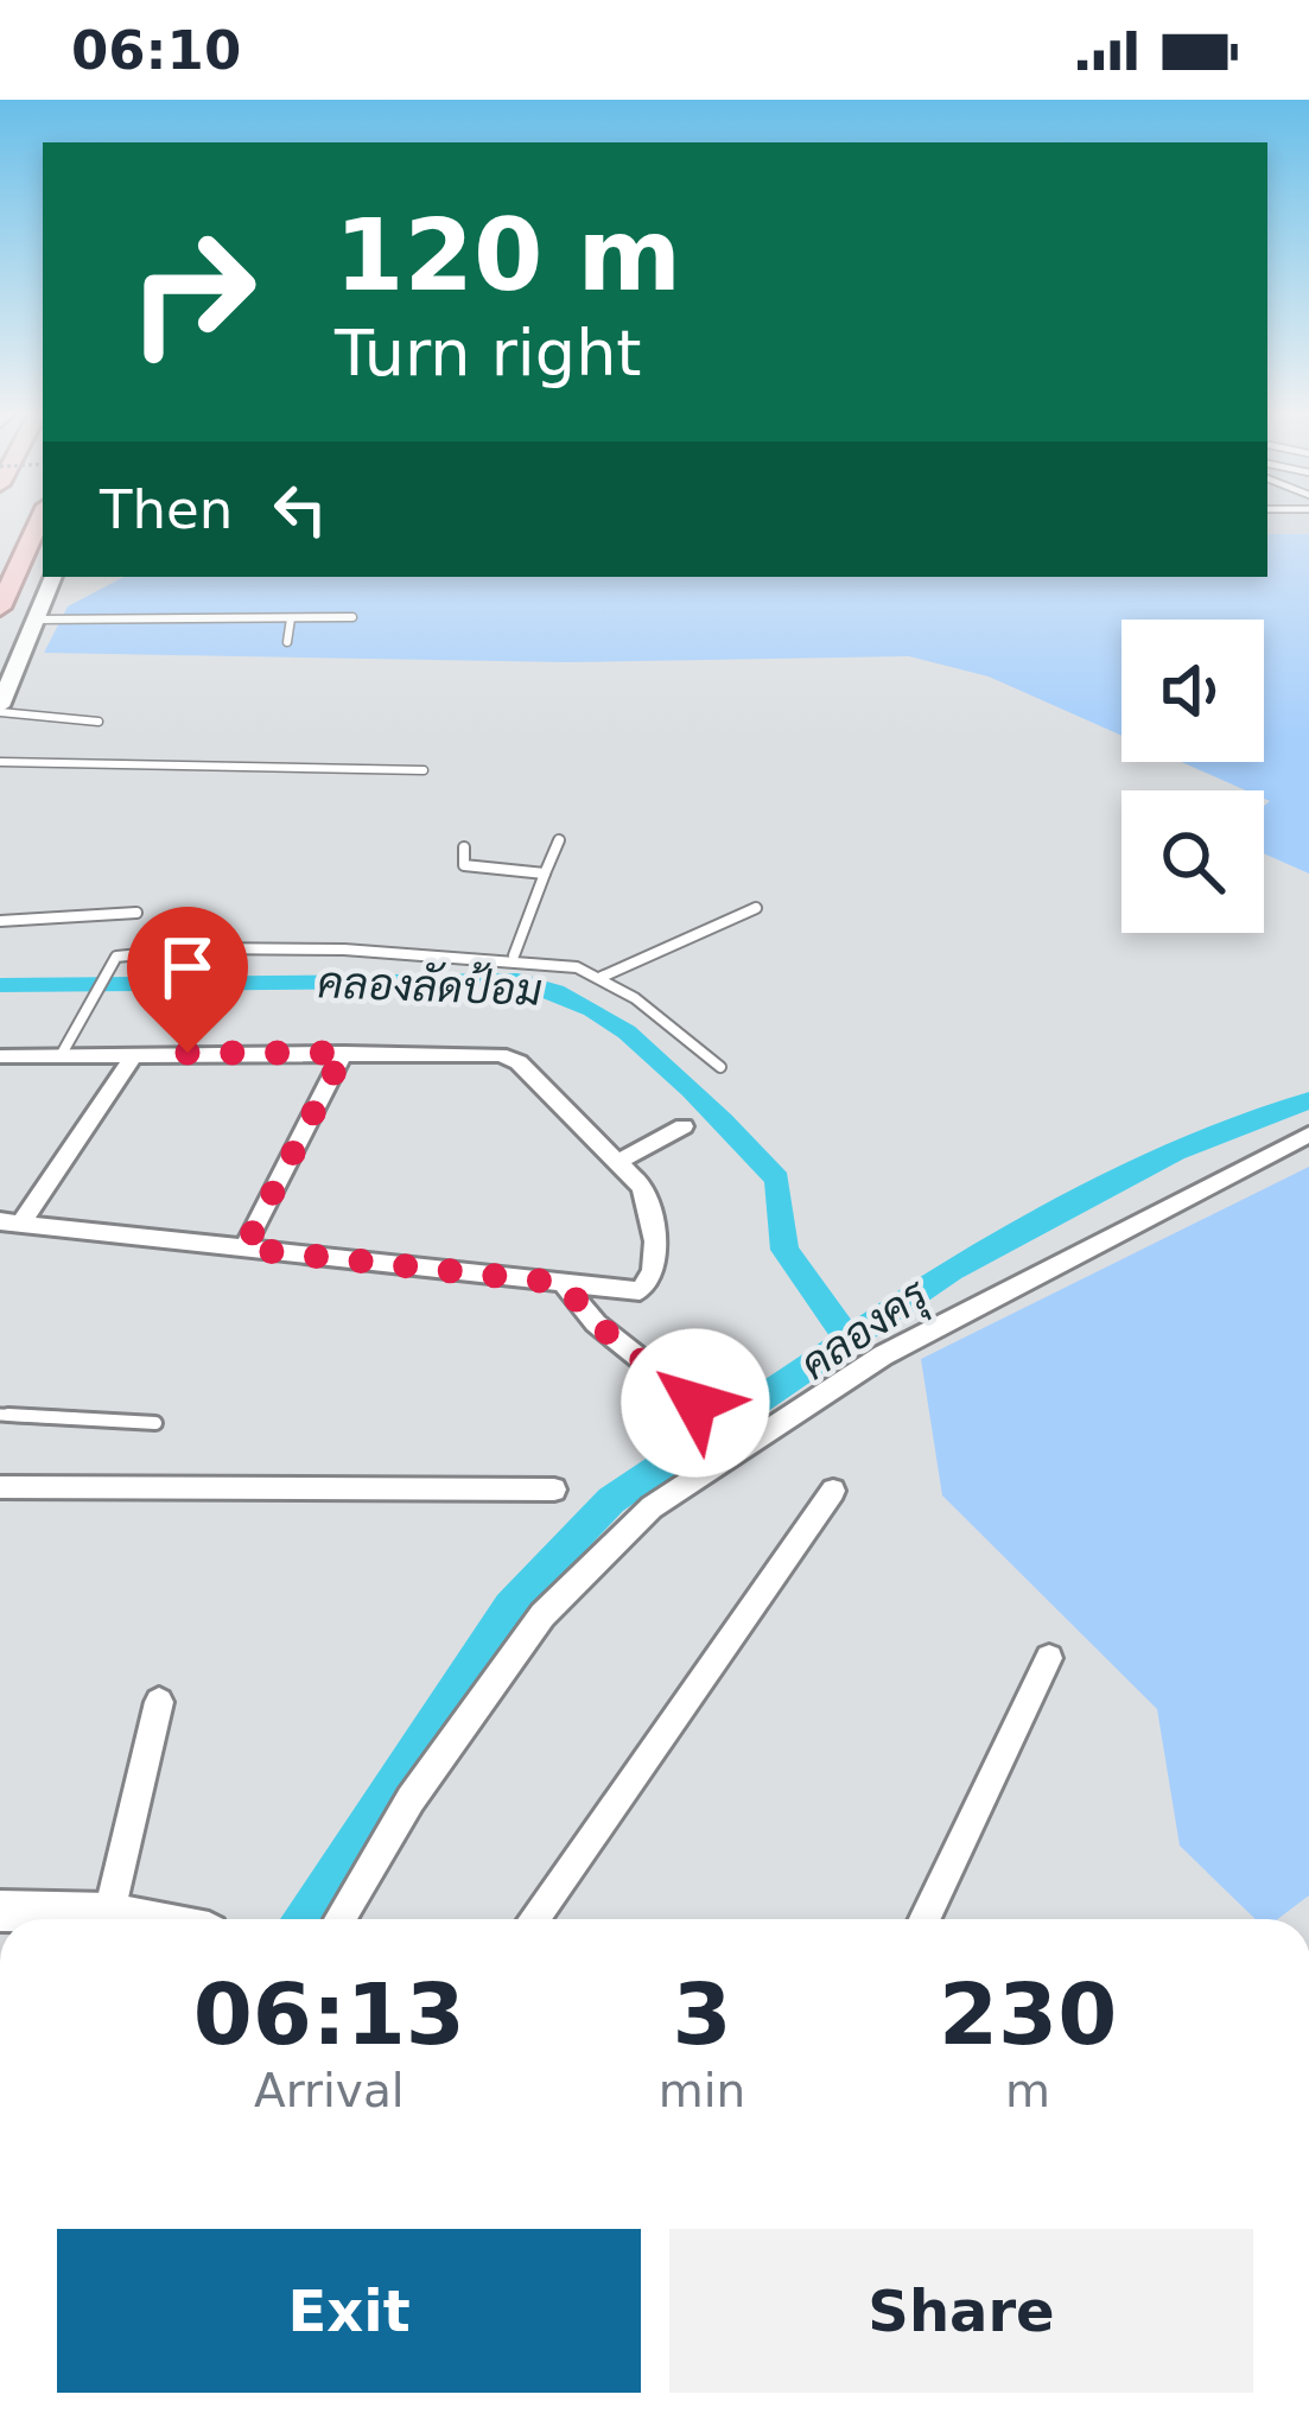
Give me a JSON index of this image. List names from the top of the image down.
{
  "water": ["คลองลัดป้อม", "คลองครุ"],
  "page": {
    "status": "06:10",
    "turn": ["120 m", "Turn right"],
    "then": "Then",
    "eta": [
      "06:13",
      "Arrival",
      "3",
      "min",
      "230",
      "m"
    ],
    "buttons": ["Exit", "Share"]
  }
}
